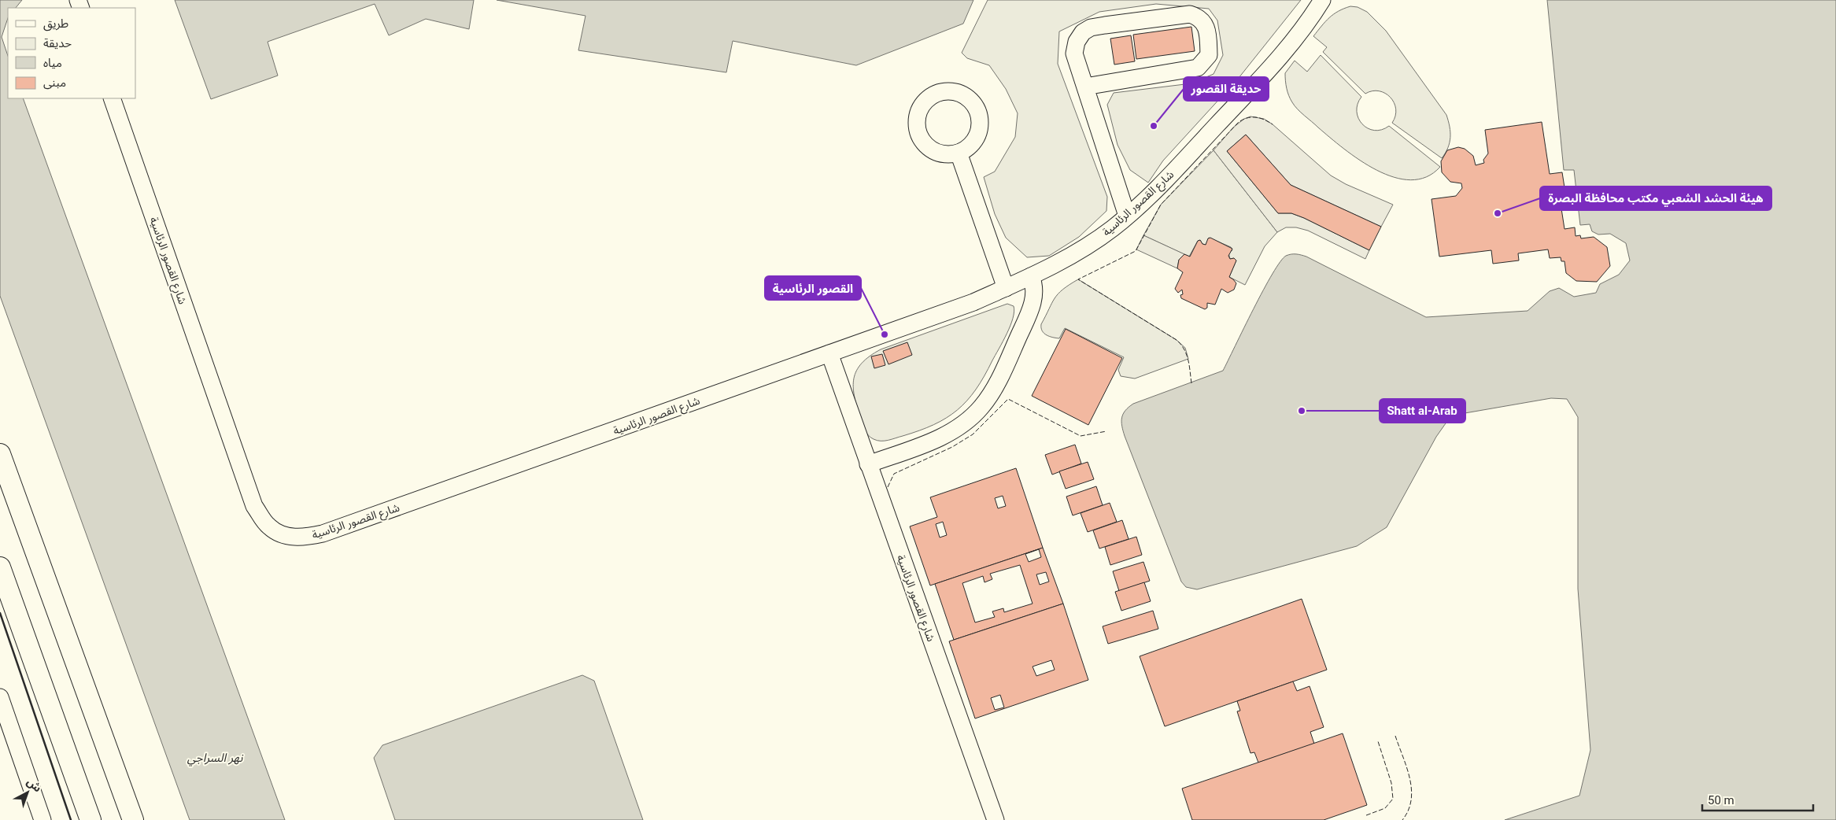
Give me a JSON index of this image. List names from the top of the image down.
{
  "streets": {
    "street": ["شارع القصور الرئاسية"]
  },
  "water": ["نهر السراجي"],
  "places": [
    "حديقة القصور",
    "هيئة الحشد الشعبي مكتب محافظة البصرة",
    "القصور الرئاسية",
    "Shatt al-Arab"
  ],
  "legend": [
    "طريق",
    "حديقة",
    "مياه",
    "مبنى"
  ],
  "scale_bar": "50 m",
  "north": "top right"
}
